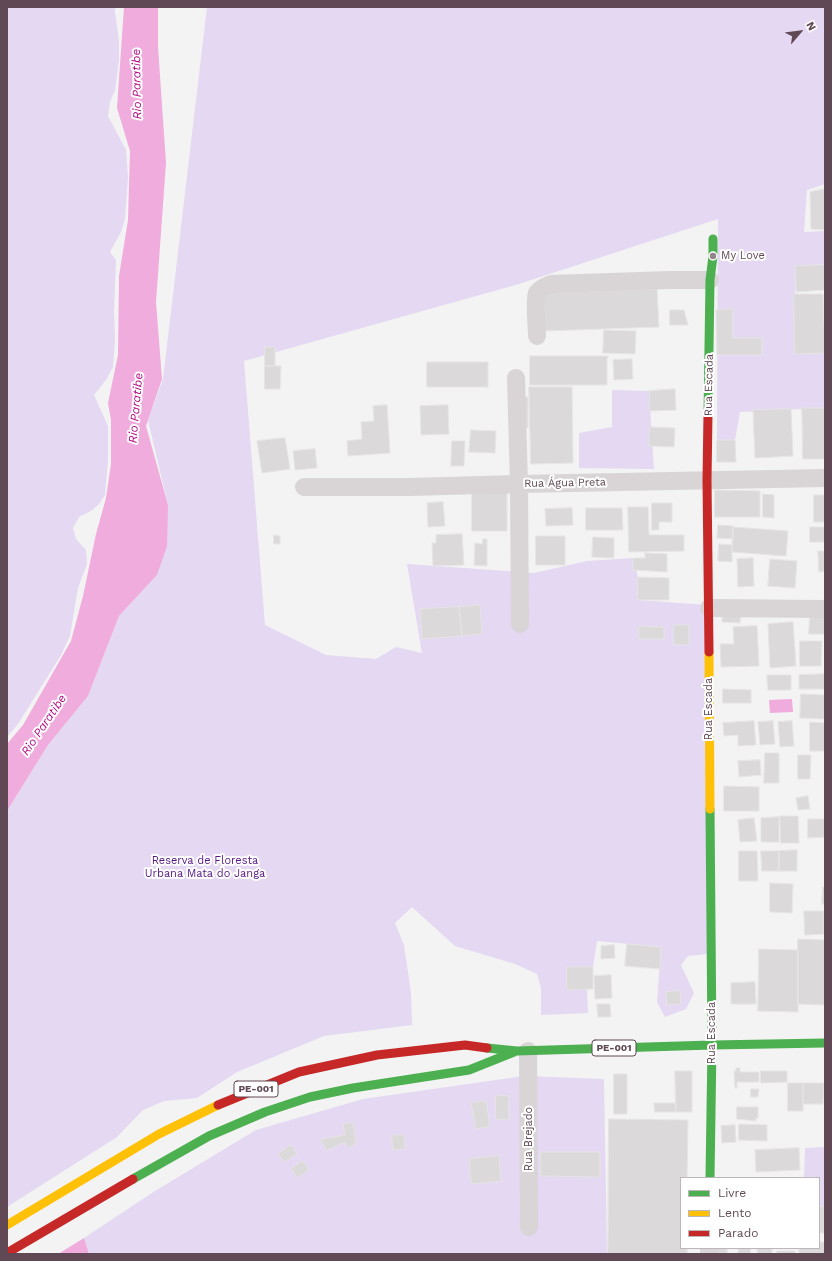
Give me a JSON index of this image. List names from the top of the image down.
{
  "streets": {
    "main road": ["Rua Escada", "PE-001"],
    "street": ["Rua Água Preta", "Rua Brejado"]
  },
  "crossings": [
    ["Rua Escada", "Rua Água Preta"],
    ["Rua Escada", "PE-001"],
    ["PE-001", "Rua Brejado"]
  ],
  "water": ["Rio Paratibe"],
  "parks": ["Reserva de Floresta Urbana Mata do Janga"],
  "places": ["My Love"],
  "legend": ["Livre", "Lento", "Parado"],
  "north": "top right"
}
